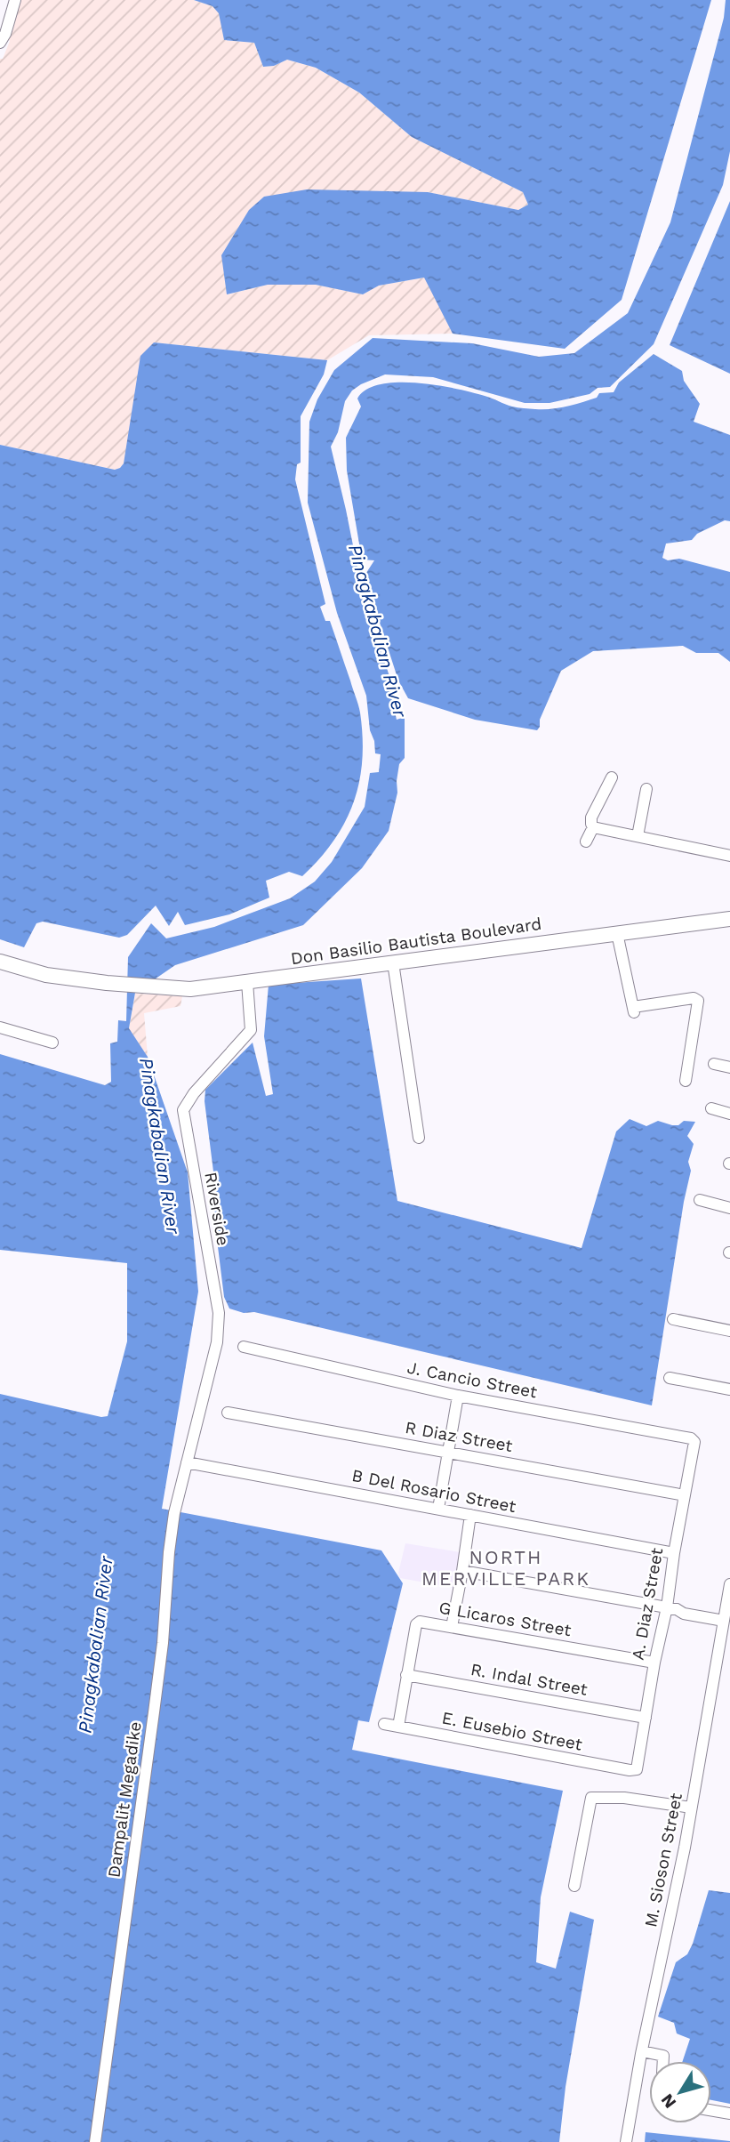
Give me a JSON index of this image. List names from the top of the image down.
{
  "streets": {
    "main road": ["Don Basilio Bautista Boulevard"],
    "street": [
      "Riverside",
      "J. Cancio Street",
      "R Diaz Street",
      "B Del Rosario Street",
      "A. Diaz Street",
      "G Licaros Street",
      "R. Indal Street",
      "E. Eusebio Street",
      "Dampalit Megadike",
      "M. Sioson Street"
    ]
  },
  "crossings": [
    ["Don Basilio Bautista Boulevard", "Riverside"],
    ["Riverside", "B Del Rosario Street"],
    ["Riverside", "Dampalit Megadike"],
    ["J. Cancio Street", "A. Diaz Street"],
    ["R Diaz Street", "A. Diaz Street"],
    ["B Del Rosario Street", "A. Diaz Street"],
    ["B Del Rosario Street", "Dampalit Megadike"],
    ["A. Diaz Street", "G Licaros Street"],
    ["A. Diaz Street", "R. Indal Street"],
    ["A. Diaz Street", "E. Eusebio Street"],
    ["G Licaros Street", "R. Indal Street"],
    ["G Licaros Street", "E. Eusebio Street"]
  ],
  "districts": ["NORTH MERVILLE PARK"],
  "water": ["Pinagkabalian River"],
  "north": "bottom left"
}
